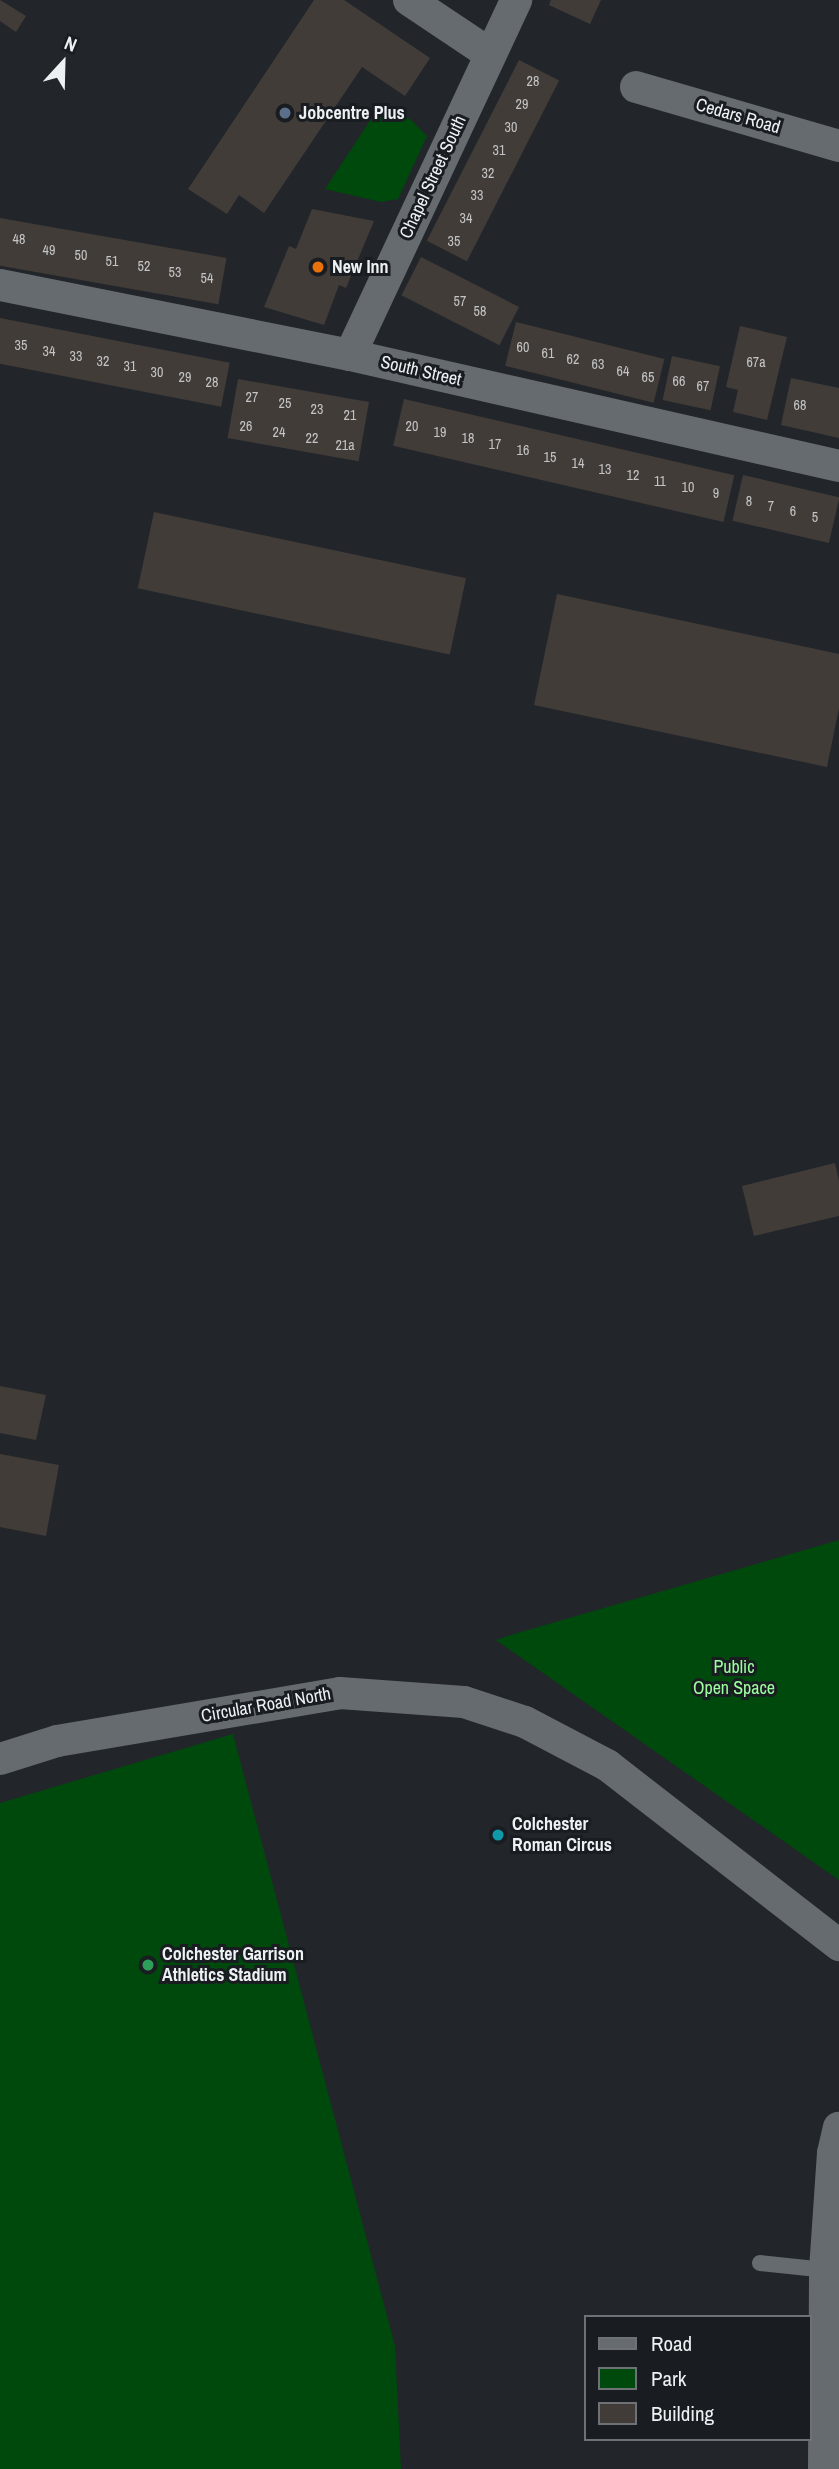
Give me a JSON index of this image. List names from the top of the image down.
{
  "streets": {
    "street": [
      "Cedars Road",
      "Chapel Street South",
      "South Street",
      "Circular Road North"
    ]
  },
  "crossings": [
    ["Chapel Street South", "South Street"]
  ],
  "parks": ["Public Open Space"],
  "places": [
    "Jobcentre Plus",
    "New Inn",
    "Colchester Roman Circus",
    "Colchester Garrison Athletics Stadium"
  ],
  "house_numbers": [
    "28",
    "29",
    "30",
    "31",
    "32",
    "33",
    "34",
    "48",
    "35",
    "49",
    "50",
    "51",
    "52",
    "53",
    "54",
    "57",
    "58",
    "35",
    "60",
    "34",
    "61",
    "33",
    "62",
    "32",
    "67a",
    "63",
    "31",
    "64",
    "30",
    "29",
    "65",
    "66",
    "28",
    "67",
    "27",
    "25",
    "68",
    "23",
    "21",
    "26",
    "20",
    "24",
    "19",
    "22",
    "18",
    "17",
    "21a",
    "16",
    "15",
    "14",
    "13",
    "12",
    "11",
    "10",
    "9",
    "8",
    "7",
    "6",
    "5"
  ],
  "legend": ["Road", "Park", "Building"],
  "north": "top"
}
